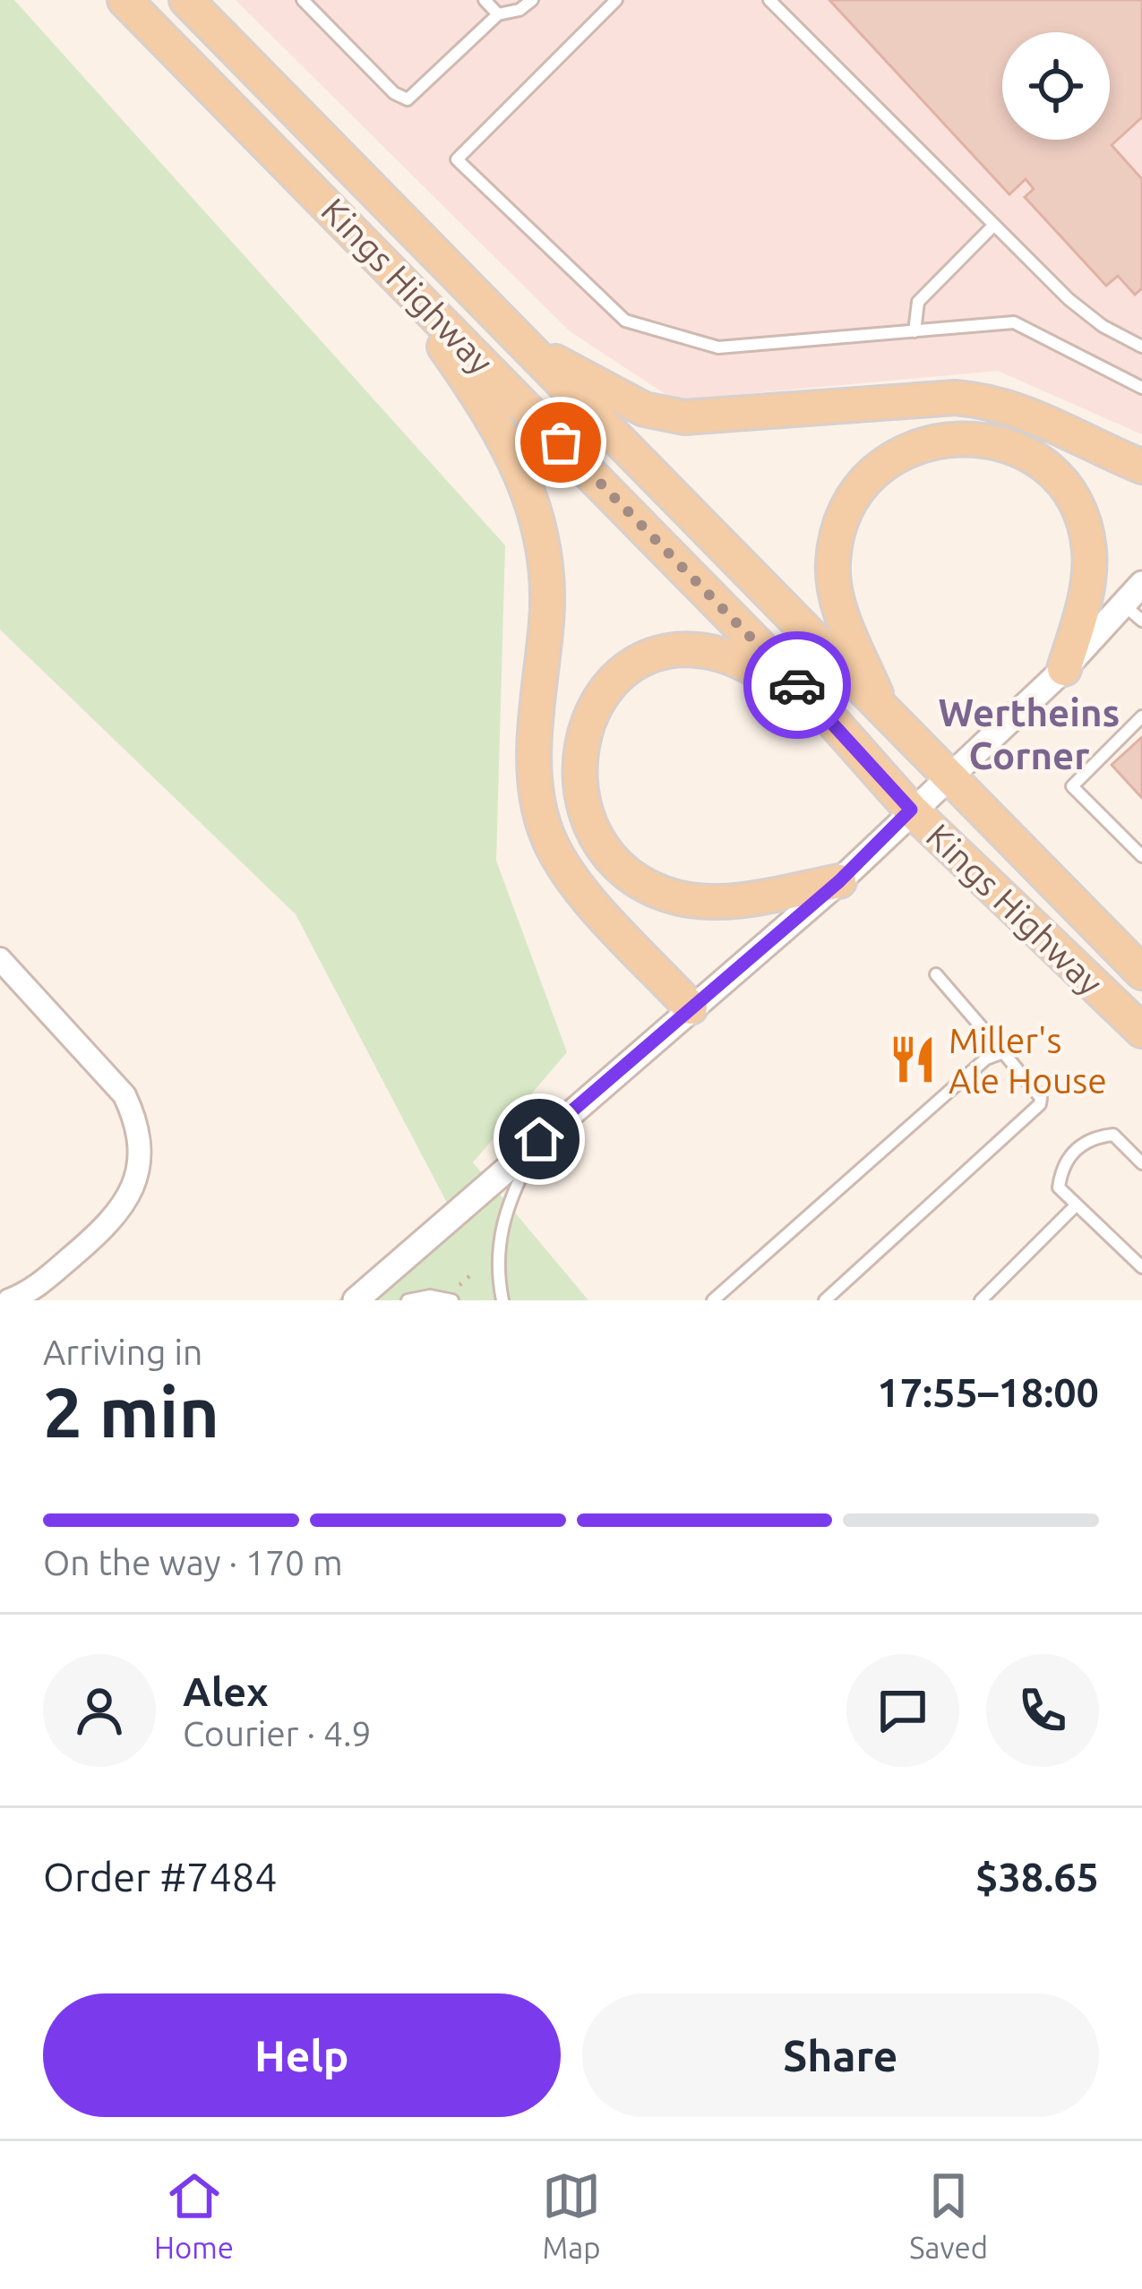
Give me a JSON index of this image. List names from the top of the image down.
{
  "streets": {
    "main road": ["Kings Highway"]
  },
  "districts": ["Wertheins Corner"],
  "places": {
    "restaurant": ["Miller's Ale House"]
  },
  "page": {
    "heading": ["2 min", "Arriving in", "17:55–18:00"],
    "panel": [
      "Alex",
      "Courier · 4.9",
      "Order #7484",
      "$38.65"
    ],
    "bar": "On the way · 170 m",
    "buttons": ["Help", "Share"],
    "tabs": ["Home", "Map", "Saved"]
  }
}
